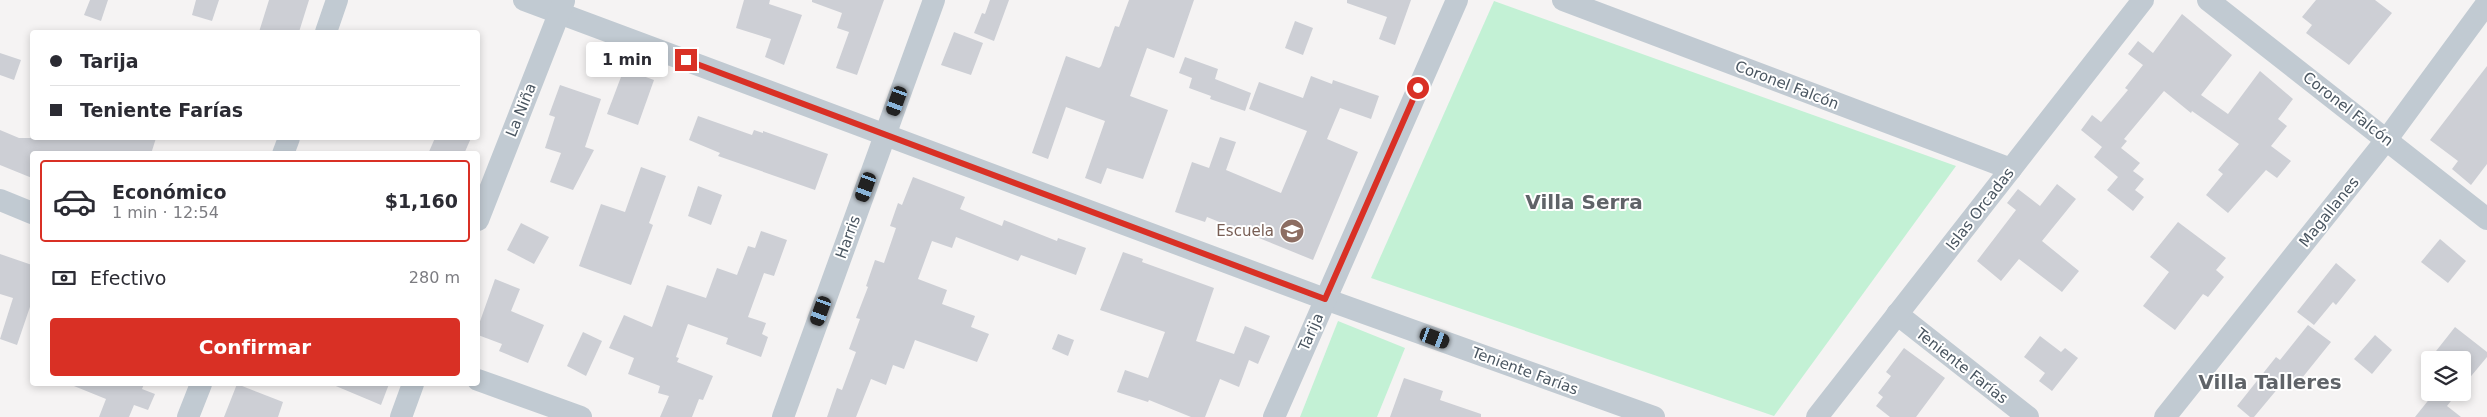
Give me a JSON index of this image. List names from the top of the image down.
{
  "streets": {
    "street": [
      "Coronel Falcón",
      "La Niña",
      "Islas Orcadas",
      "Magallanes",
      "Harris",
      "Tarija",
      "Teniente Farías"
    ]
  },
  "crossings": [
    ["Coronel Falcón", "Islas Orcadas"],
    ["Coronel Falcón", "Magallanes"],
    ["La Niña", "Teniente Farías"],
    ["Islas Orcadas", "Teniente Farías"],
    ["Harris", "Teniente Farías"],
    ["Tarija", "Teniente Farías"]
  ],
  "districts": ["Villa Serra", "Villa Talleres"],
  "places": {
    "school or university": ["Escuela"]
  },
  "page": {
    "banner": ["Tarija", "Teniente Farías"],
    "bubble": "1 min",
    "list": [
      {
        "name": "Económico",
        "note": "1 min · 12:54",
        "value": "$1,160"
      }
    ],
    "pay": ["Efectivo", "280 m"],
    "buttons": "Confirmar"
  }
}
